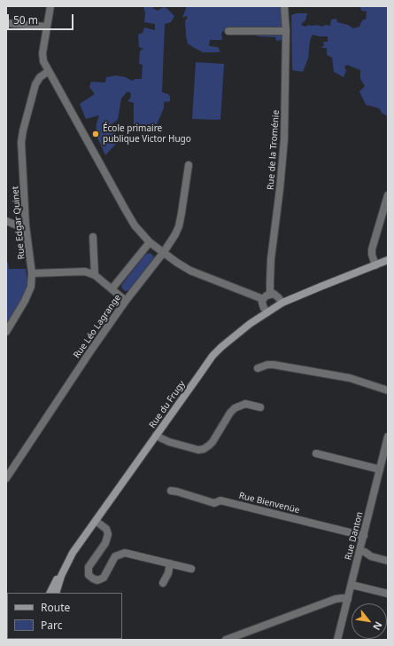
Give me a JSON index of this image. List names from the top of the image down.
{
  "streets": {
    "main road": ["Rue du Frugy"],
    "street": [
      "Rue de la Troménie",
      "Rue Edgar Quinet",
      "Rue Léo Lagrange",
      "Rue Bienvenüe",
      "Rue Danton"
    ]
  },
  "crossings": [
    ["Rue Bienvenüe", "Rue Danton"]
  ],
  "places": ["École primaire publique Victor Hugo"],
  "legend": ["Route", "Parc"],
  "scale_bar": "50 m",
  "north": "bottom right"
}
